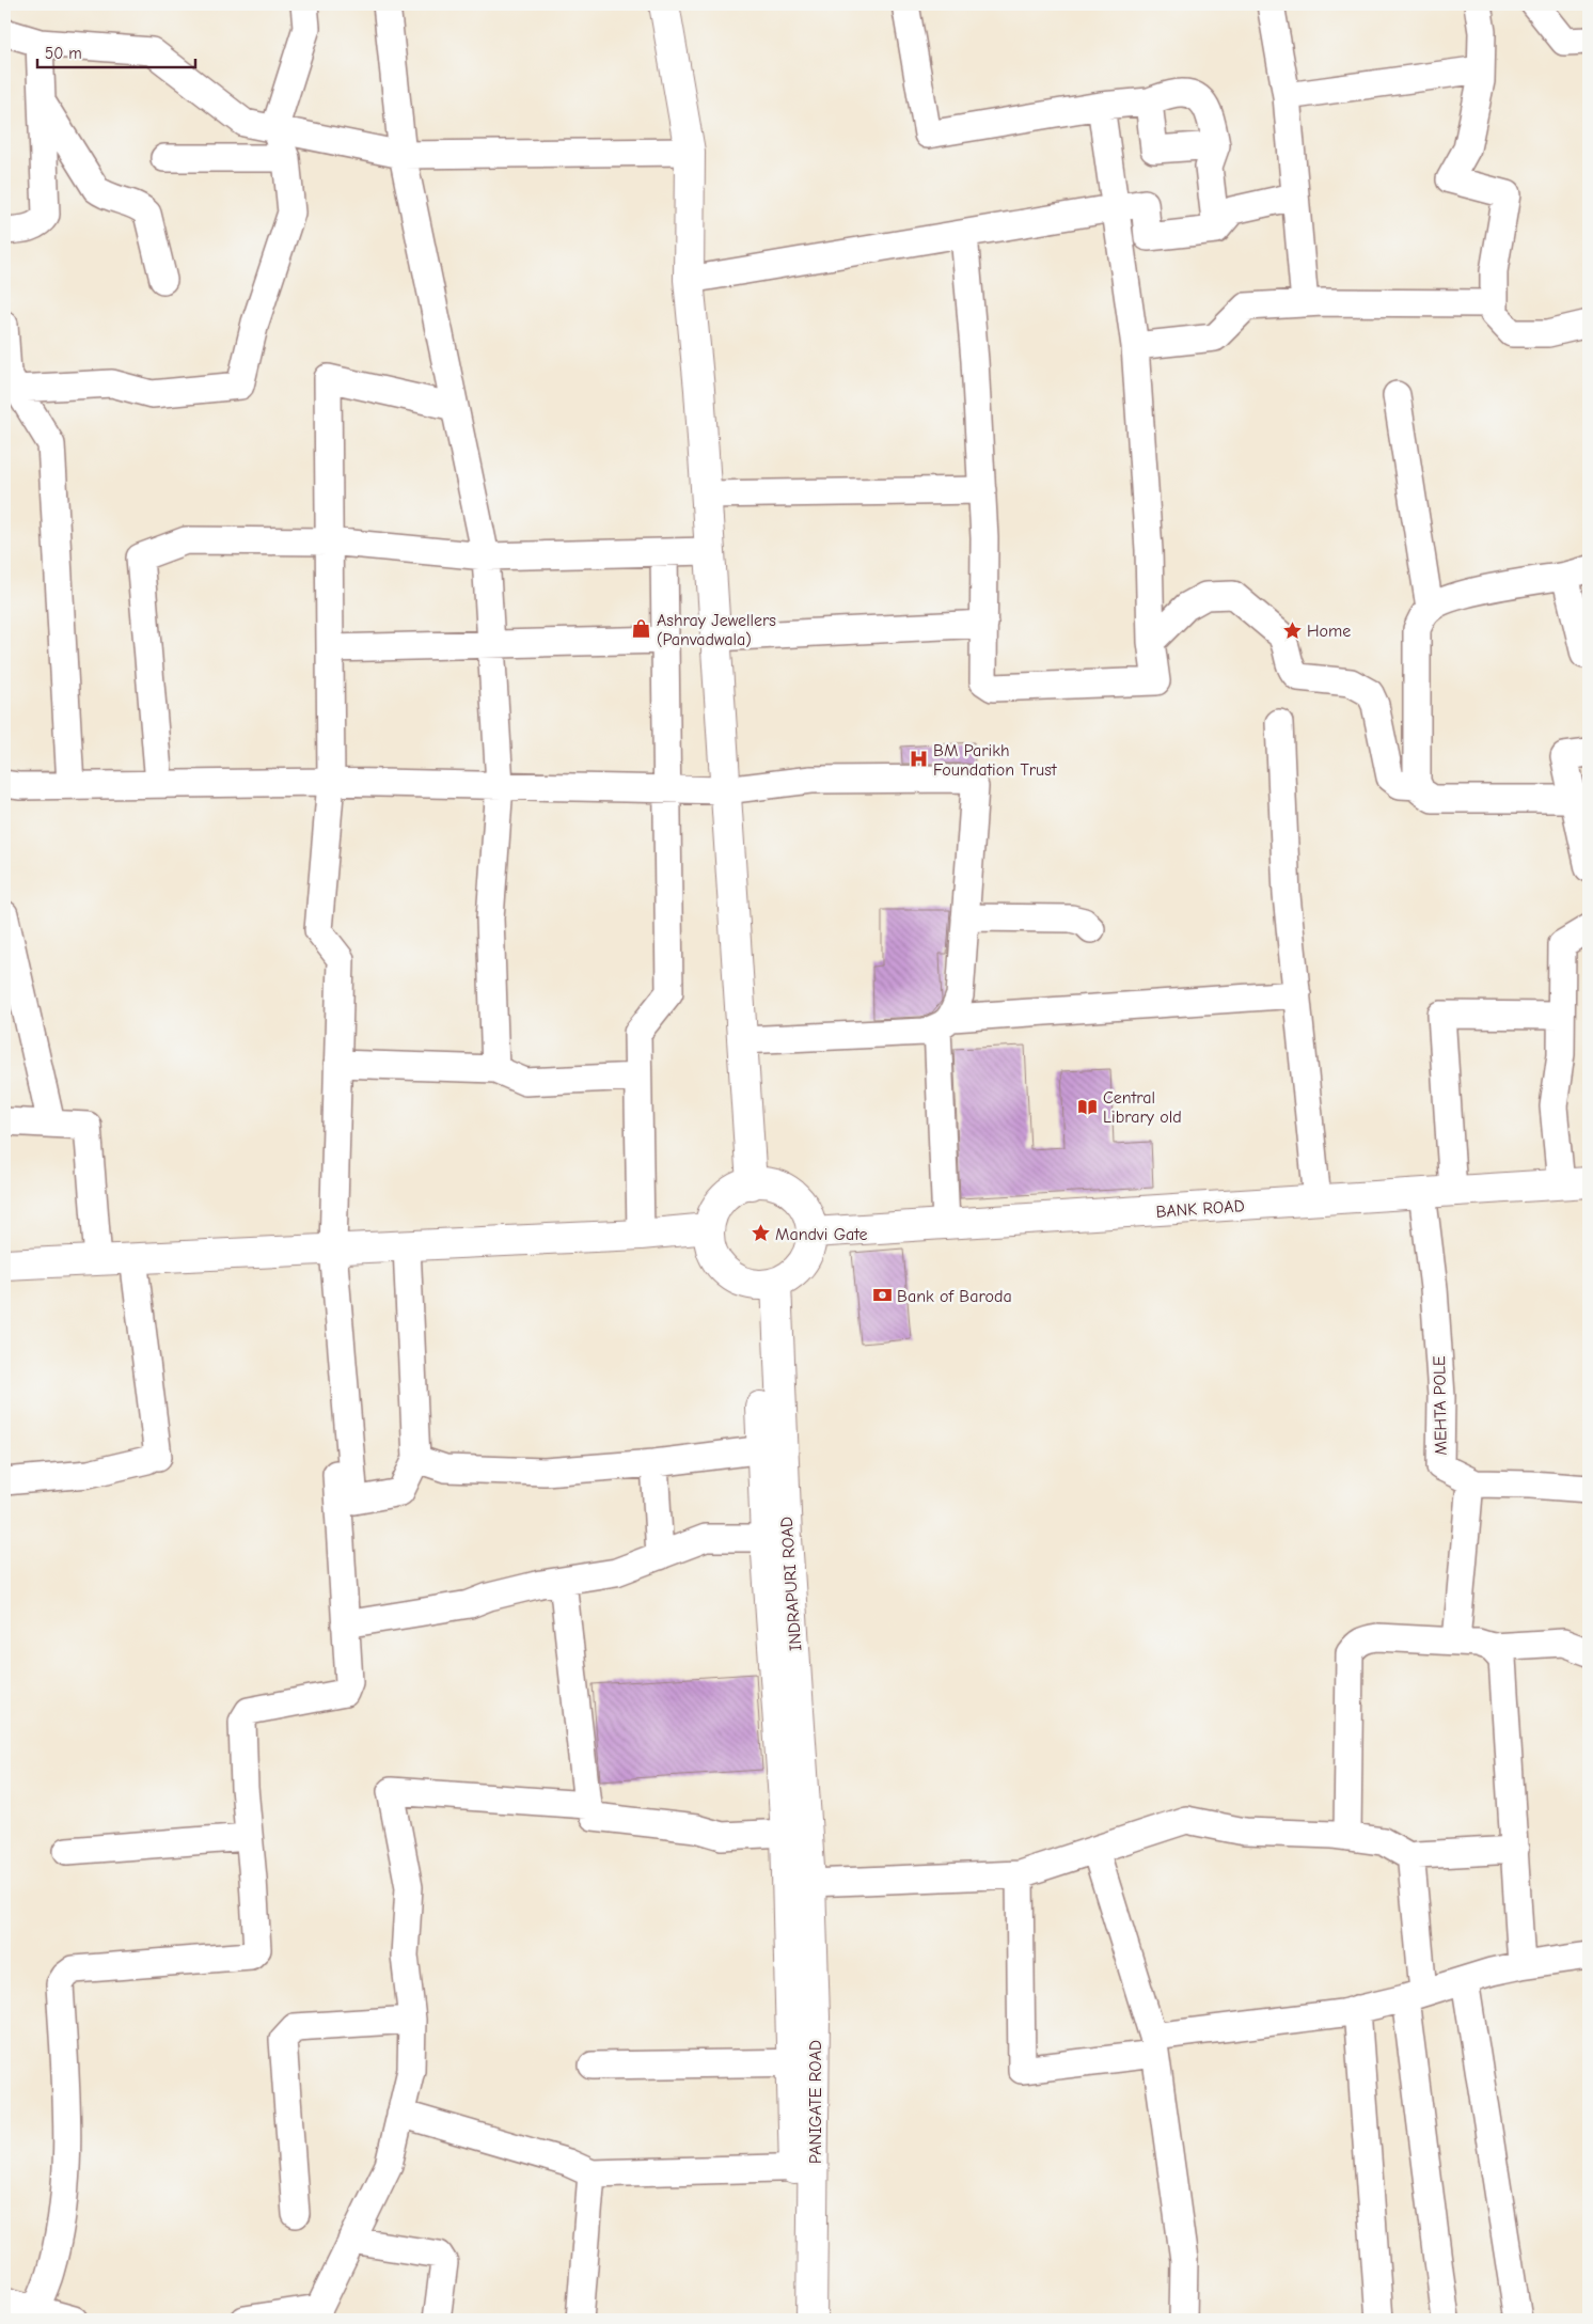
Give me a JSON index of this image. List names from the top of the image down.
{
  "streets": {
    "main road": ["BANK ROAD", "INDRAPURI ROAD", "PANIGATE ROAD"],
    "street": ["MEHTA POLE"]
  },
  "crossings": [
    ["BANK ROAD", "MEHTA POLE"],
    ["BANK ROAD", "INDRAPURI ROAD"],
    ["INDRAPURI ROAD", "PANIGATE ROAD"]
  ],
  "places": {
    "shop": ["Ashray Jewellers (Panvadwala)"],
    "place": ["Home", "Mandvi Gate"],
    "hospital": ["BM Parikh Foundation Trust"],
    "library": ["Central Library old"],
    "bank": ["Bank of Baroda"]
  },
  "scale_bar": "50 m"
}
